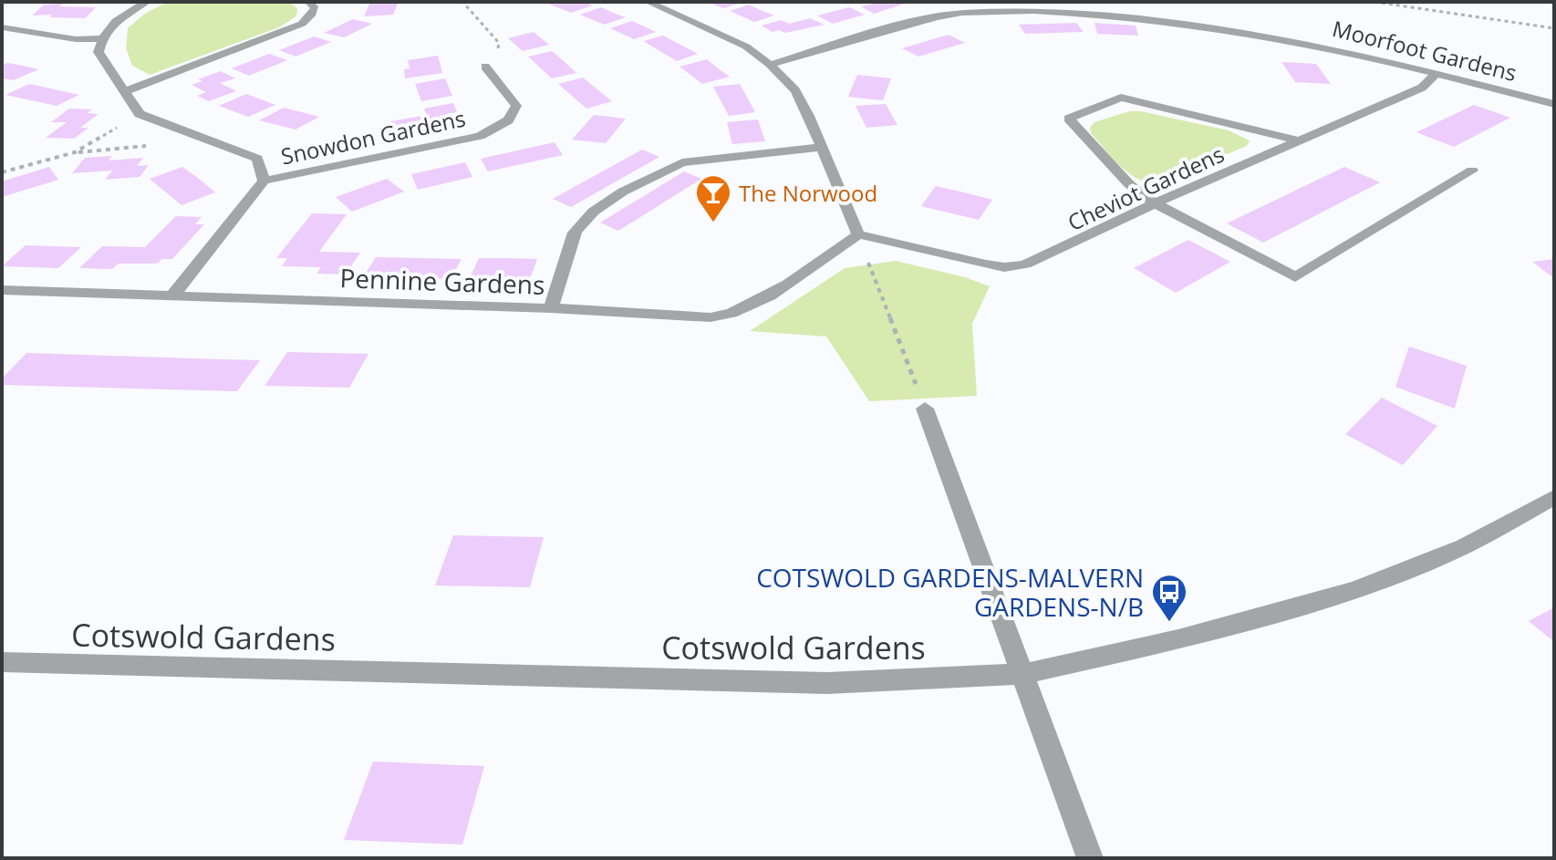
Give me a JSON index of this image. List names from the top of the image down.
{
  "streets": {
    "street": [
      "Moorfoot Gardens",
      "Snowdon Gardens",
      "Cheviot Gardens",
      "Pennine Gardens",
      "Cotswold Gardens"
    ]
  },
  "crossings": [
    ["Moorfoot Gardens", "Cheviot Gardens"],
    ["Cheviot Gardens", "Pennine Gardens"]
  ],
  "places": {
    "bar": ["The Norwood"],
    "bus stop": ["COTSWOLD GARDENS-MALVERN GARDENS-N/B"]
  }
}
